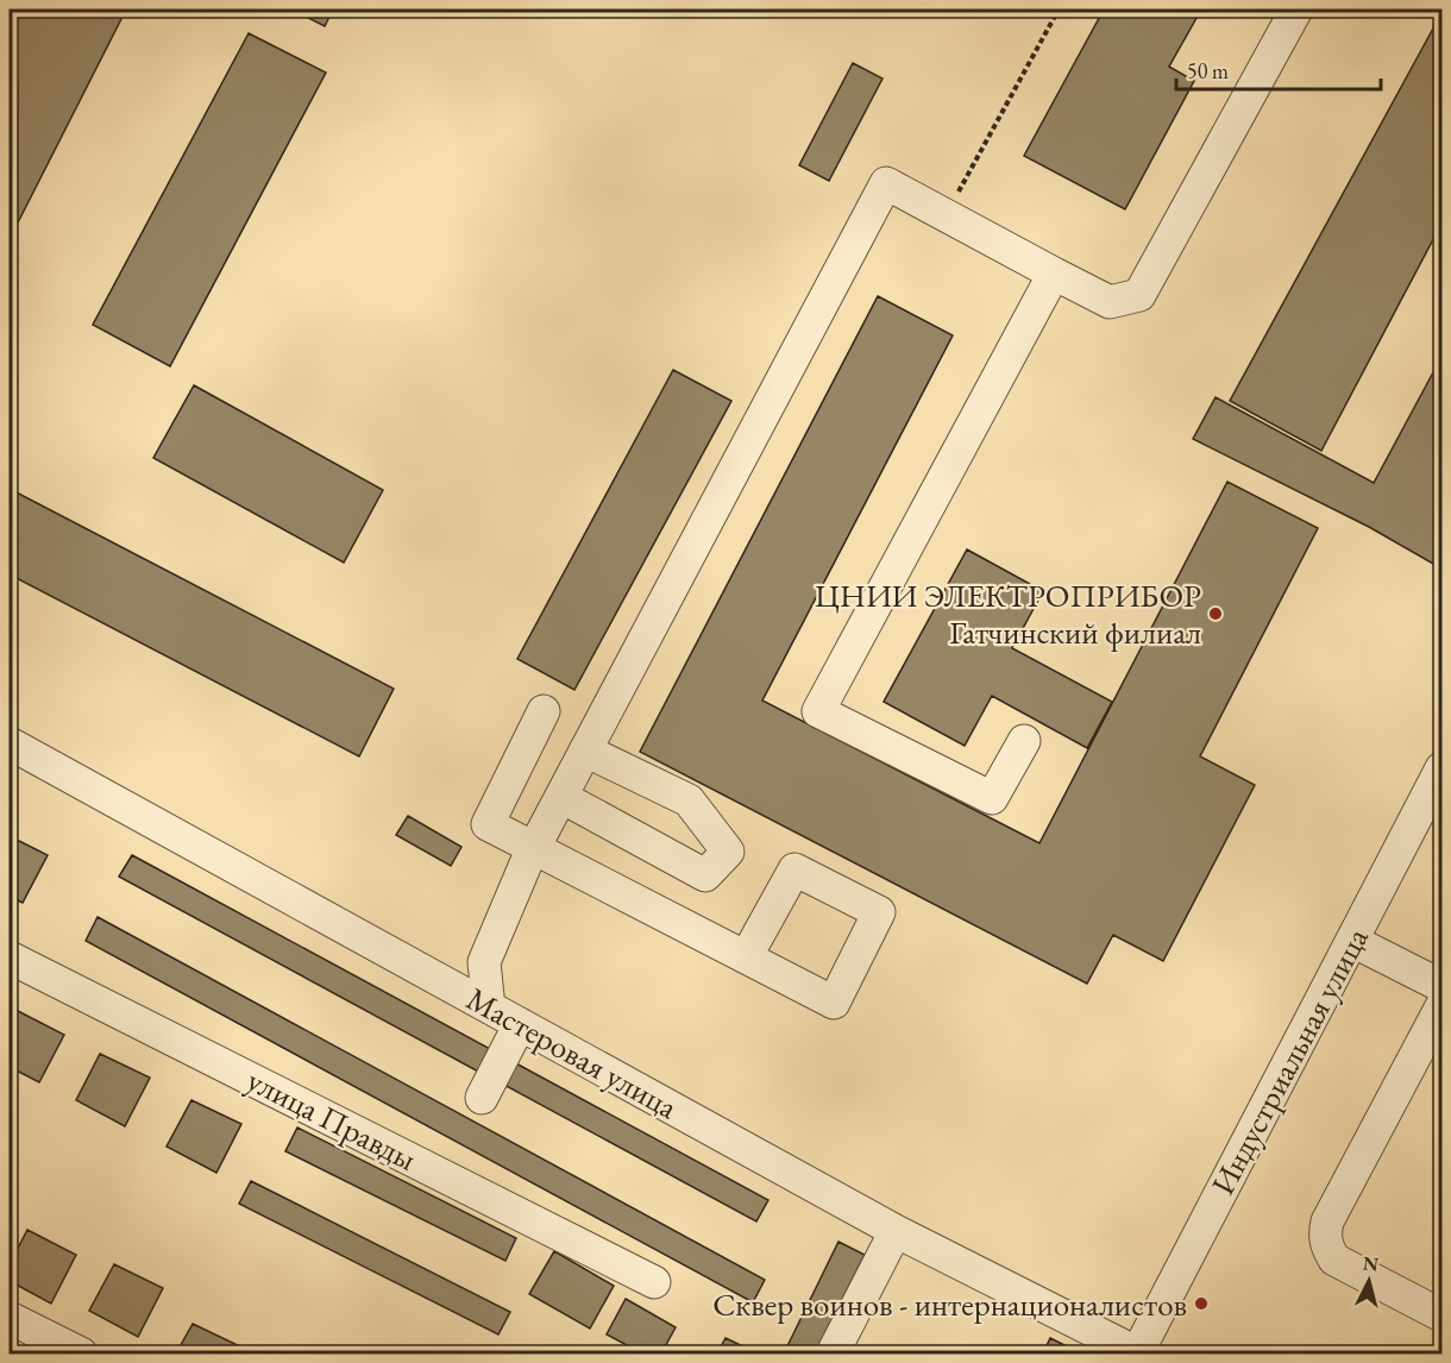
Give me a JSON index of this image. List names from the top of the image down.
{
  "streets": {
    "street": ["Мастеровая улица", "Индустриальная улица", "улица Правды"]
  },
  "crossings": [
    ["Мастеровая улица", "Индустриальная улица"]
  ],
  "places": ["ЦНИИ ЭЛЕКТРОПРИБОР Гатчинский филиал", "Сквер воинов - интернационалистов"],
  "scale_bar": "50 m",
  "north": "top"
}
